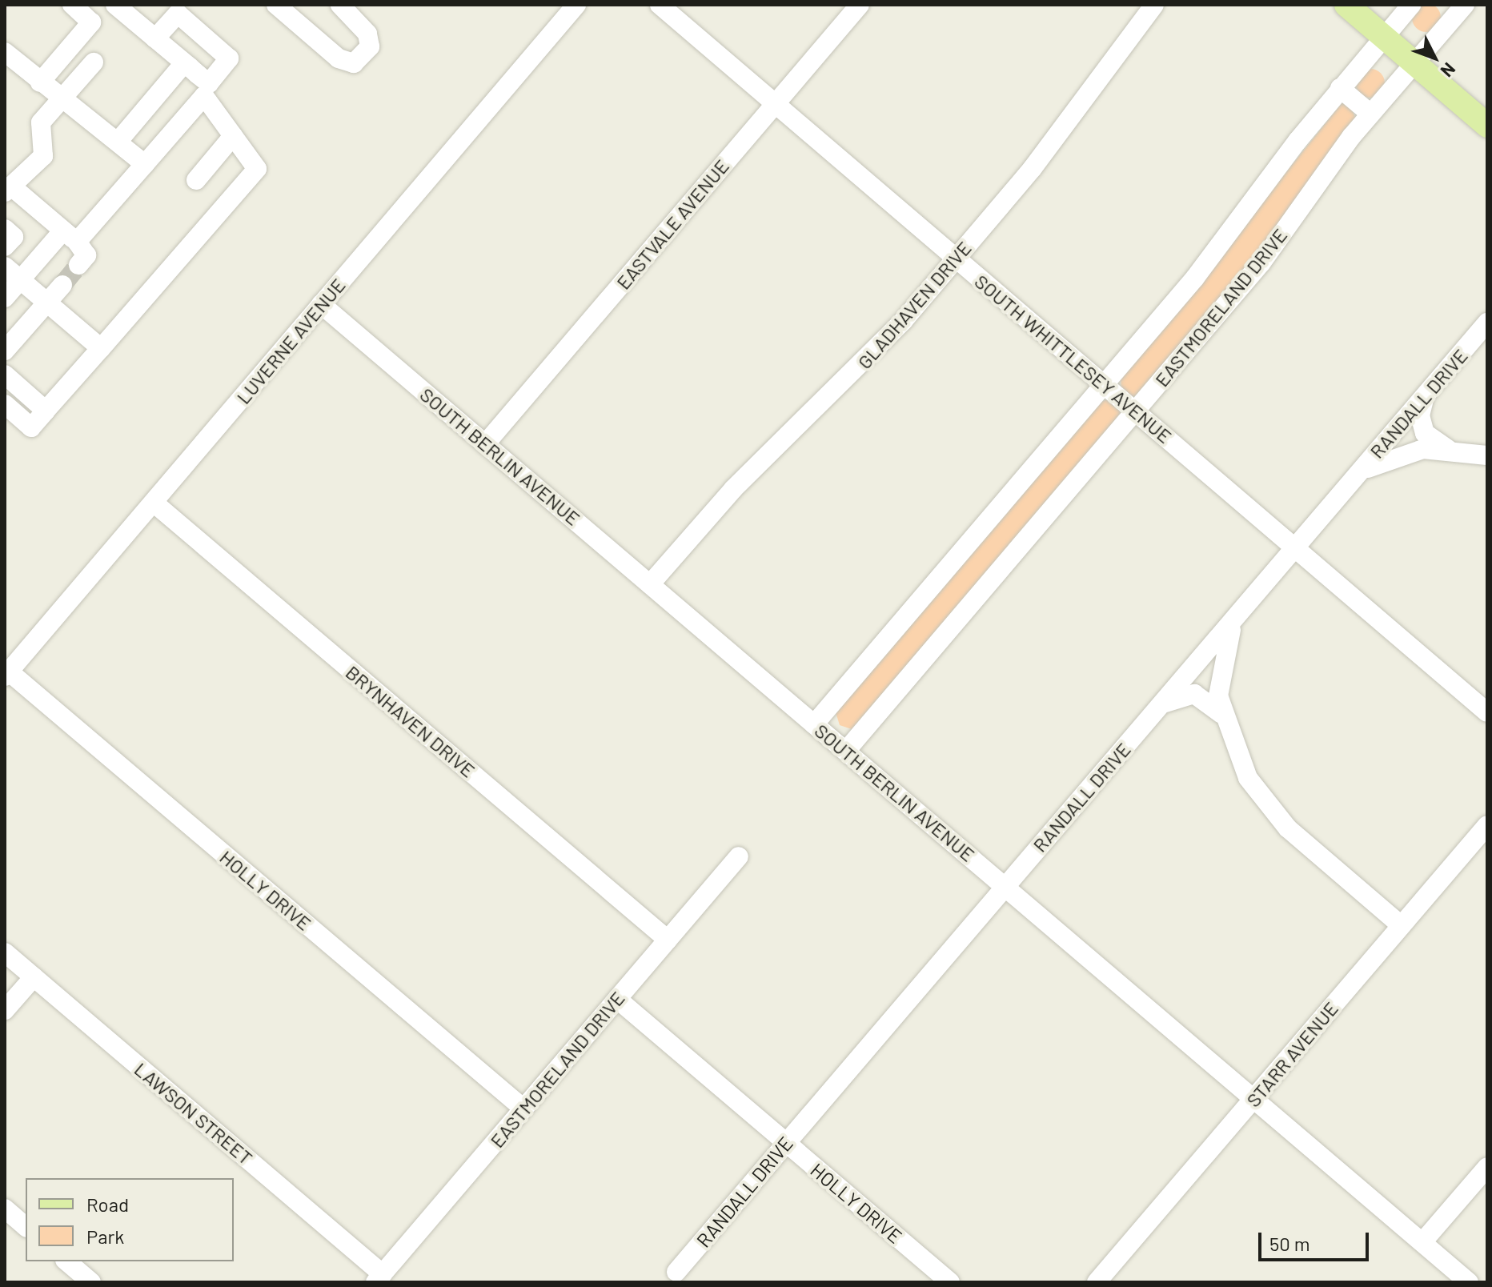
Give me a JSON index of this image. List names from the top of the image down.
{
  "streets": {
    "street": [
      "EASTVALE AVENUE",
      "GLADHAVEN DRIVE",
      "EASTMORELAND DRIVE",
      "LUVERNE AVENUE",
      "SOUTH WHITTLESEY AVENUE",
      "RANDALL DRIVE",
      "SOUTH BERLIN AVENUE",
      "BRYNHAVEN DRIVE",
      "HOLLY DRIVE",
      "STARR AVENUE",
      "LAWSON STREET"
    ]
  },
  "crossings": [
    ["EASTVALE AVENUE", "SOUTH WHITTLESEY AVENUE"],
    ["EASTVALE AVENUE", "SOUTH BERLIN AVENUE"],
    ["GLADHAVEN DRIVE", "SOUTH WHITTLESEY AVENUE"],
    ["GLADHAVEN DRIVE", "SOUTH BERLIN AVENUE"],
    ["EASTMORELAND DRIVE", "SOUTH WHITTLESEY AVENUE"],
    ["EASTMORELAND DRIVE", "SOUTH BERLIN AVENUE"],
    ["EASTMORELAND DRIVE", "BRYNHAVEN DRIVE"],
    ["EASTMORELAND DRIVE", "HOLLY DRIVE"],
    ["EASTMORELAND DRIVE", "LAWSON STREET"],
    ["LUVERNE AVENUE", "SOUTH BERLIN AVENUE"],
    ["LUVERNE AVENUE", "BRYNHAVEN DRIVE"],
    ["LUVERNE AVENUE", "HOLLY DRIVE"],
    ["SOUTH WHITTLESEY AVENUE", "RANDALL DRIVE"],
    ["RANDALL DRIVE", "SOUTH BERLIN AVENUE"],
    ["RANDALL DRIVE", "HOLLY DRIVE"],
    ["SOUTH BERLIN AVENUE", "STARR AVENUE"]
  ],
  "legend": ["Road", "Park"],
  "scale_bar": "50 m",
  "north": "bottom right"
}
